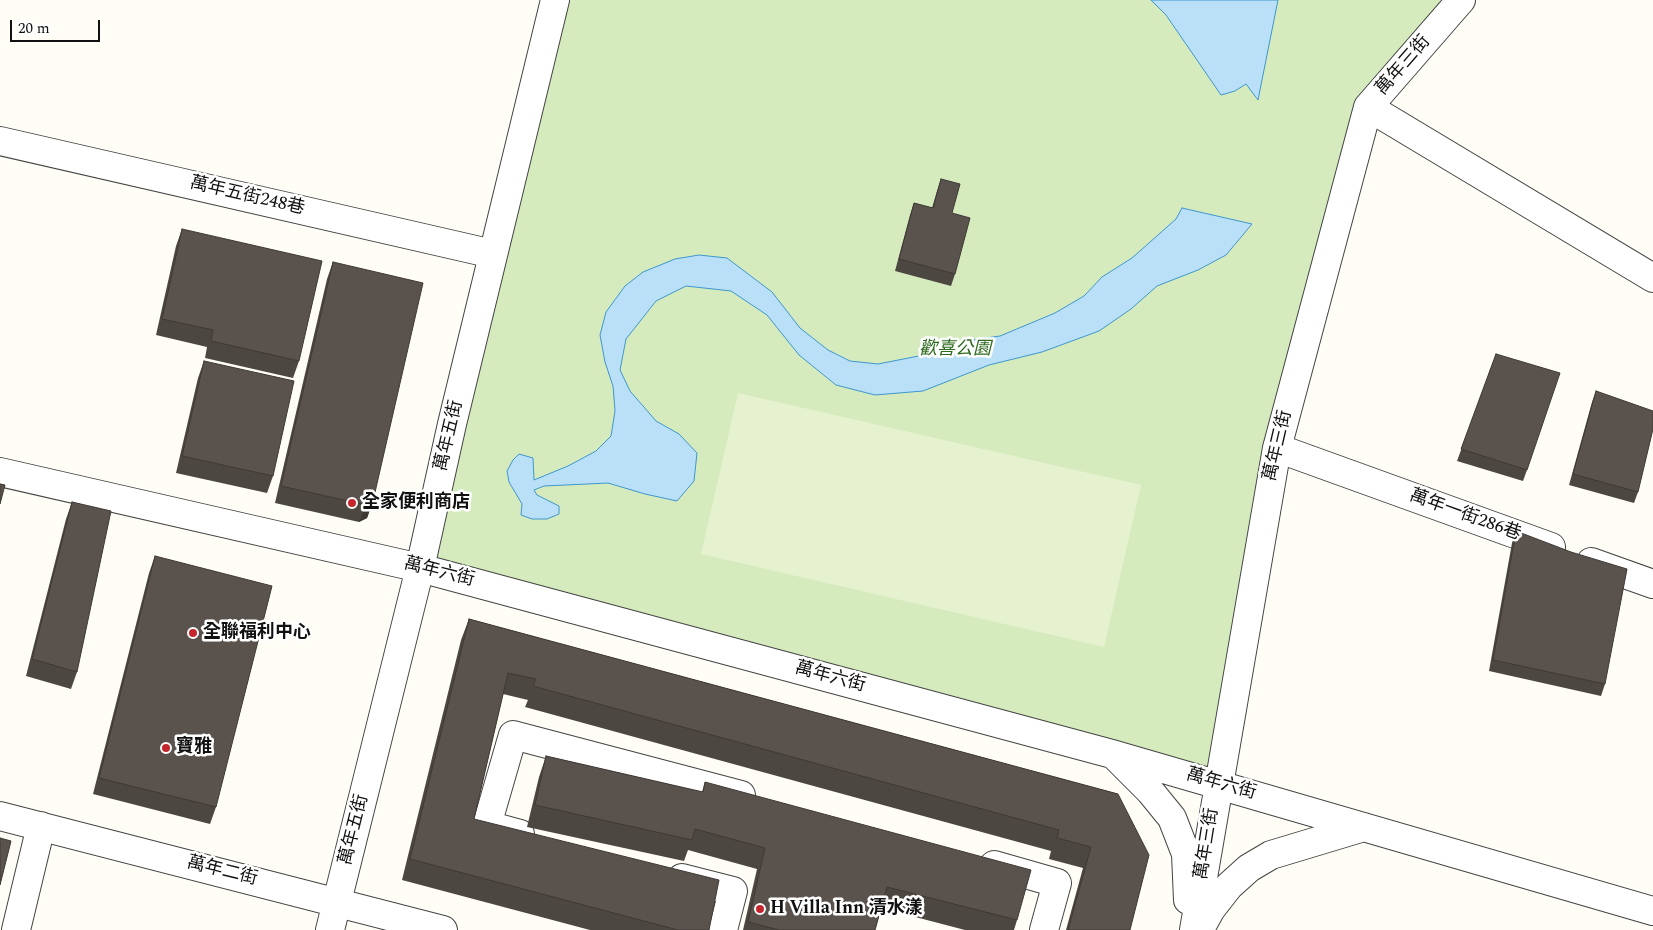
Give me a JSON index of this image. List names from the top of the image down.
{
  "streets": {
    "street": [
      "萬年三街",
      "萬年五街248巷",
      "萬年五街",
      "萬年一街286巷",
      "萬年六街",
      "萬年二街"
    ]
  },
  "crossings": [
    ["萬年三街", "萬年一街286巷"],
    ["萬年三街", "萬年六街"],
    ["萬年五街248巷", "萬年五街"],
    ["萬年五街", "萬年六街"],
    ["萬年五街", "萬年二街"]
  ],
  "parks": ["歡喜公園"],
  "places": [
    "全家便利商店",
    "全聯福利中心",
    "寶雅",
    "H Villa Inn 清水漾"
  ],
  "scale_bar": "20 m"
}
